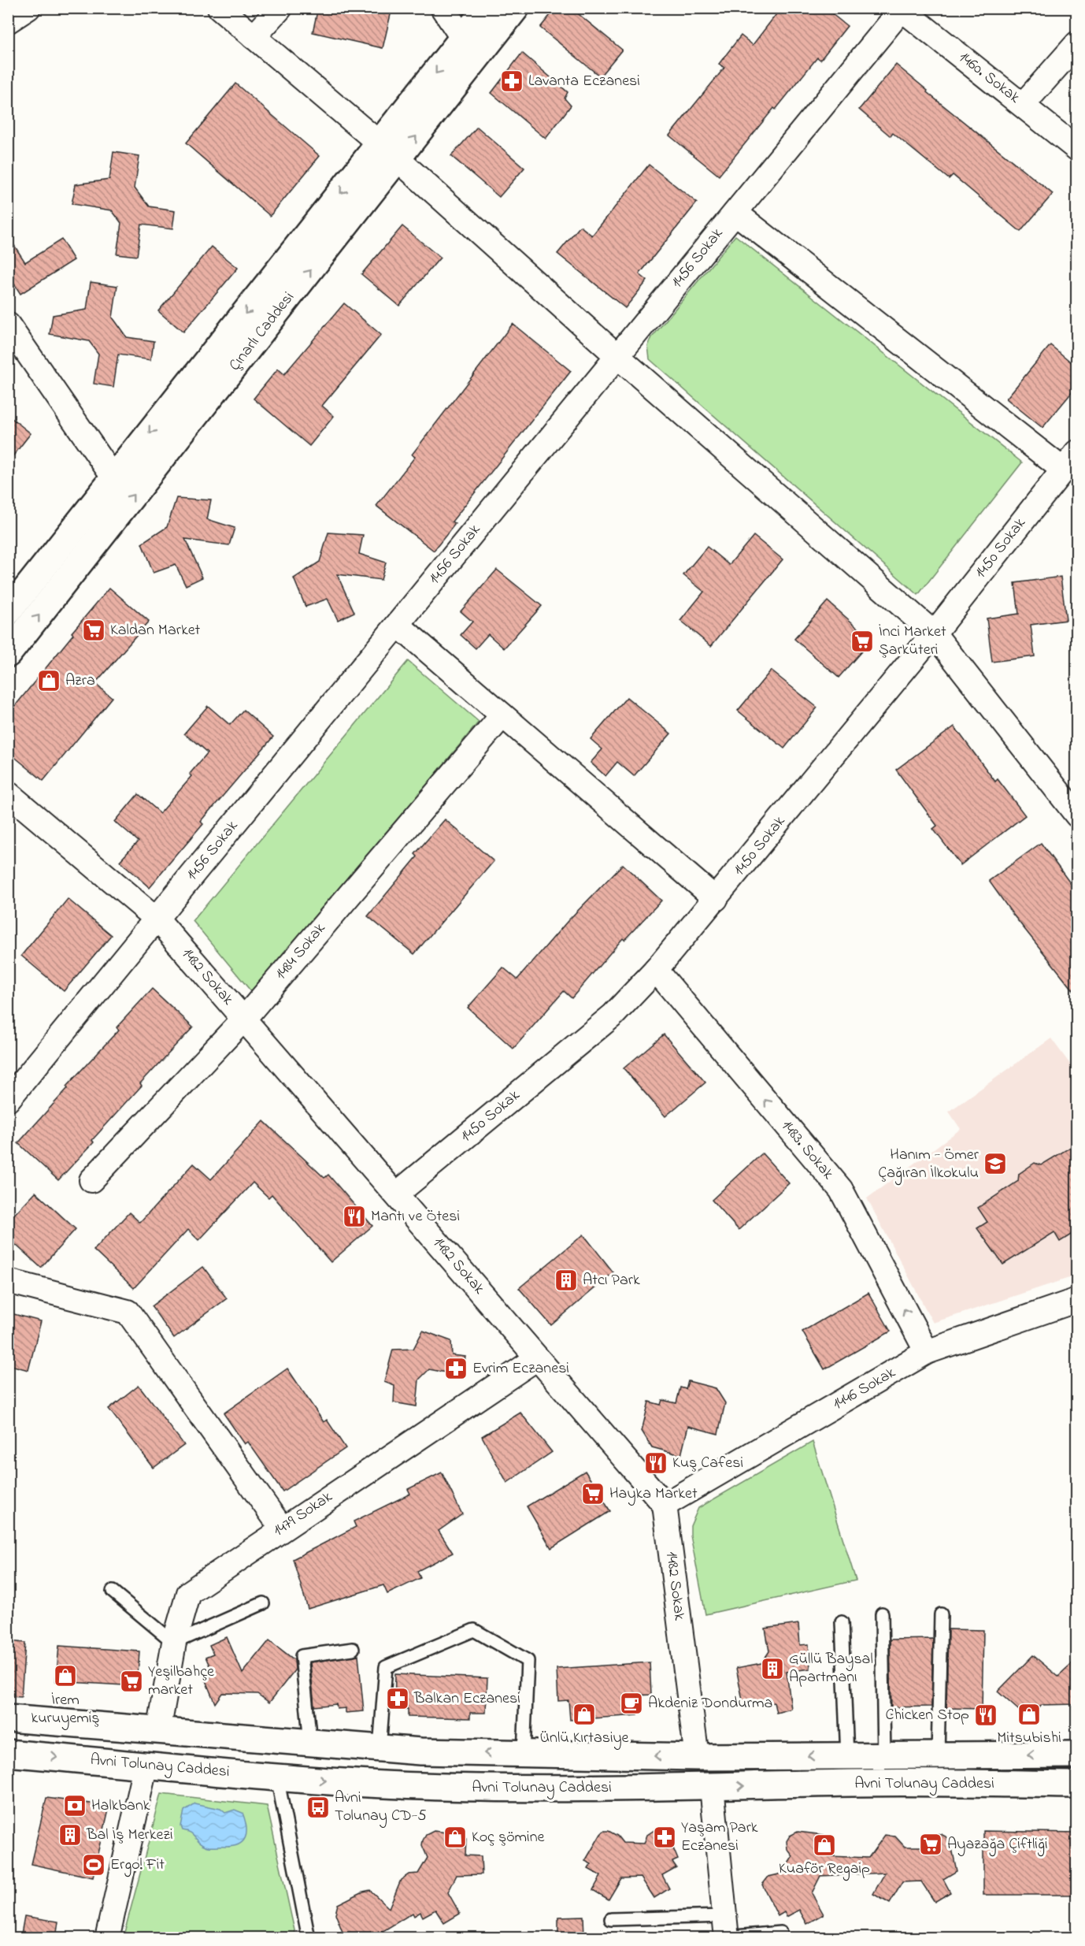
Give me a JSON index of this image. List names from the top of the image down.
{
  "streets": {
    "main road": ["Çınarlı Caddesi", "Avni Tolunay Caddesi"],
    "street": [
      "1460. Sokak",
      "1456 Sokak",
      "1450 Sokak",
      "1484 Sokak",
      "1482 Sokak",
      "1483. Sokak",
      "1446 Sokak",
      "1479 Sokak"
    ]
  },
  "crossings": [
    ["1460. Sokak", "1456 Sokak"],
    ["1456 Sokak", "1482 Sokak"],
    ["1450 Sokak", "1482 Sokak"],
    ["1450 Sokak", "1483. Sokak"],
    ["1484 Sokak", "1482 Sokak"],
    ["1482 Sokak", "1446 Sokak"],
    ["1482 Sokak", "1479 Sokak"],
    ["1482 Sokak", "Avni Tolunay Caddesi"],
    ["1483. Sokak", "1446 Sokak"],
    ["1479 Sokak", "Avni Tolunay Caddesi"]
  ],
  "one_way": ["1483. Sokak"],
  "places": {
    "pharmacy": [
      "Lavanta Eczanesi",
      "Evrim Eczanesi",
      "Balkan Eczanesi",
      "Yaşam Park Eczanesi"
    ],
    "supermarket": [
      "Kaldan Market",
      "İnci Market Şarküteri",
      "Hayka Market",
      "Yeşilbahçe market",
      "Ayazağa Çiftliği"
    ],
    "shop": [
      "Azra",
      "İrem kuruyemiş",
      "Ünlü Kırtasiye",
      "Mitsubishi",
      "Koç şömine",
      "Kuaför Regaip"
    ],
    "school or university": ["Hanım - Ömer Çağıran İlkokulu"],
    "restaurant": ["Mantı ve Ötesi", "Kuş Cafesi", "Chicken Stop"],
    "building": ["Atcı Park", "Güllü Baysal Apartmanı", "Bal İş Merkezi"],
    "cafe": ["Akdeniz Dondurma"],
    "bank": ["Halkbank"],
    "bus stop": ["Avni Tolunay CD-5"],
    "sports": ["Ergo! Fit"]
  }
}
